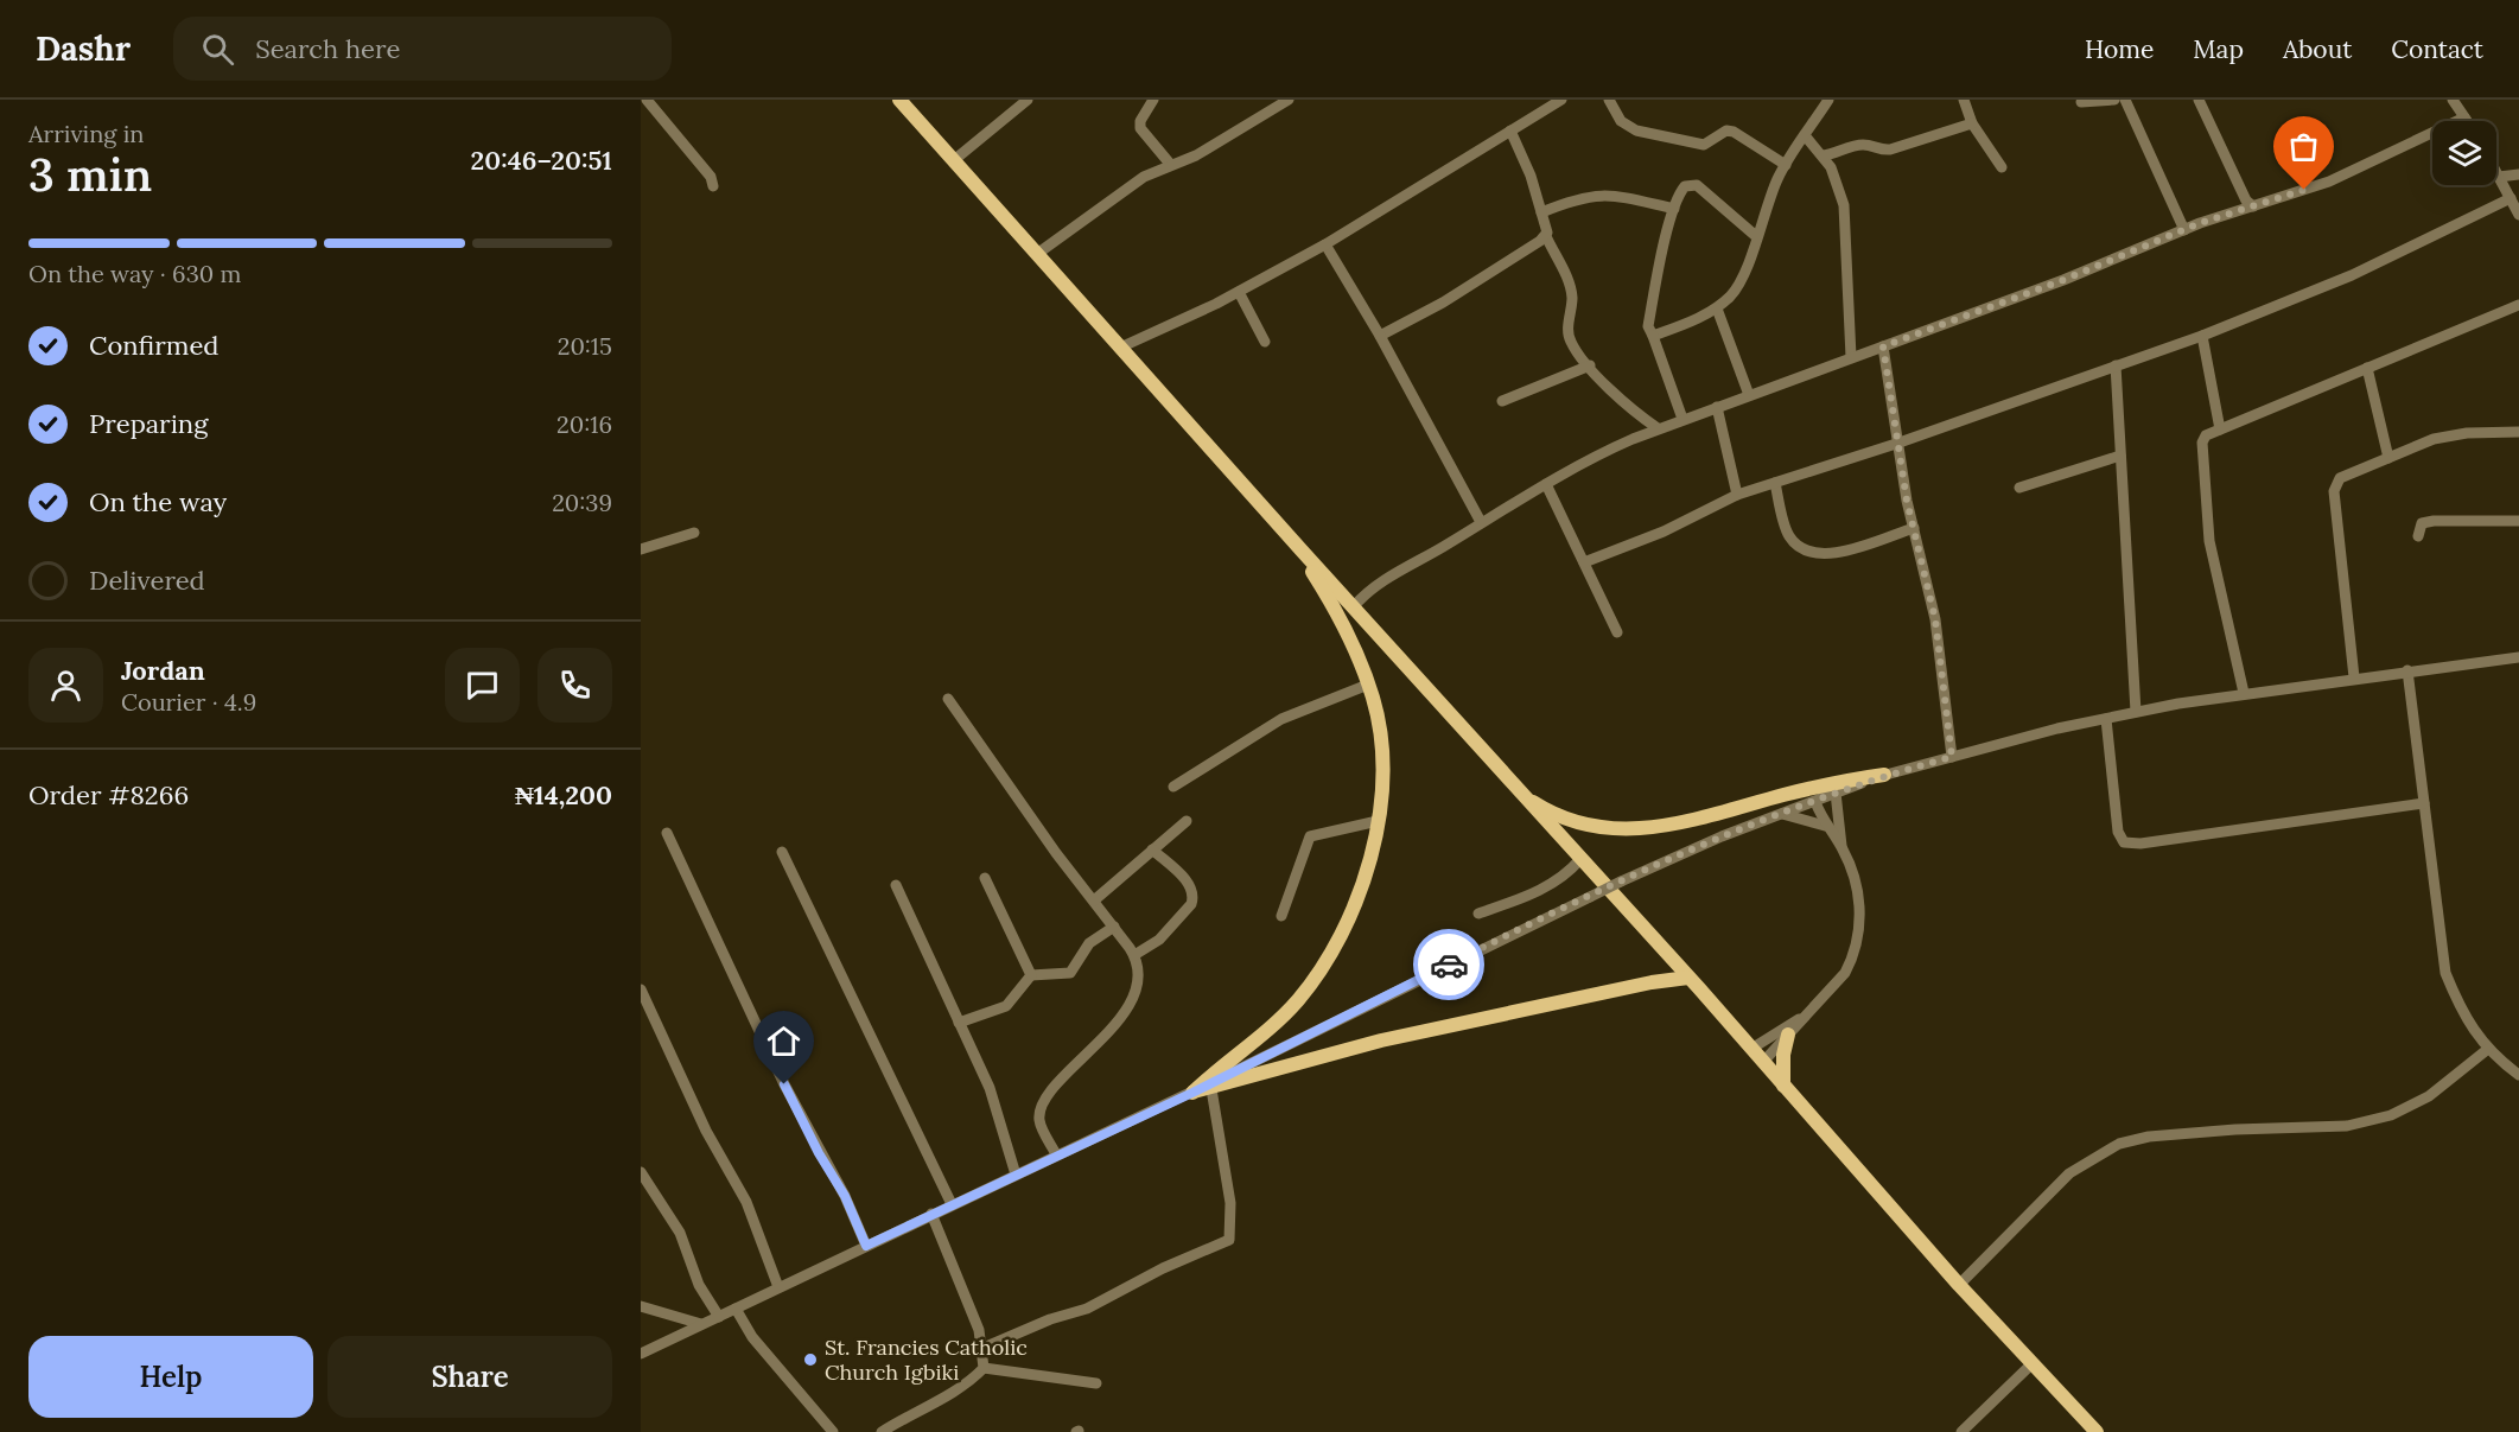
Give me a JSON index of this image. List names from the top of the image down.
{
  "places": ["St. Francies Catholic Church Igbiki"],
  "page": {
    "header": "Dashr",
    "search": "Search here",
    "nav": [
      "Home",
      "Map",
      "About",
      "Contact"
    ],
    "heading": ["3 min", "Arriving in", "20:46–20:51"],
    "panel": [
      "Jordan",
      "Courier · 4.9",
      "Order #8266",
      "₦14,200"
    ],
    "bar": "On the way · 630 m",
    "list": [
      ["Confirmed", "20:15"],
      ["Preparing", "20:16"],
      ["On the way", "20:39"],
      "Delivered"
    ],
    "buttons": ["Help", "Share"]
  }
}
